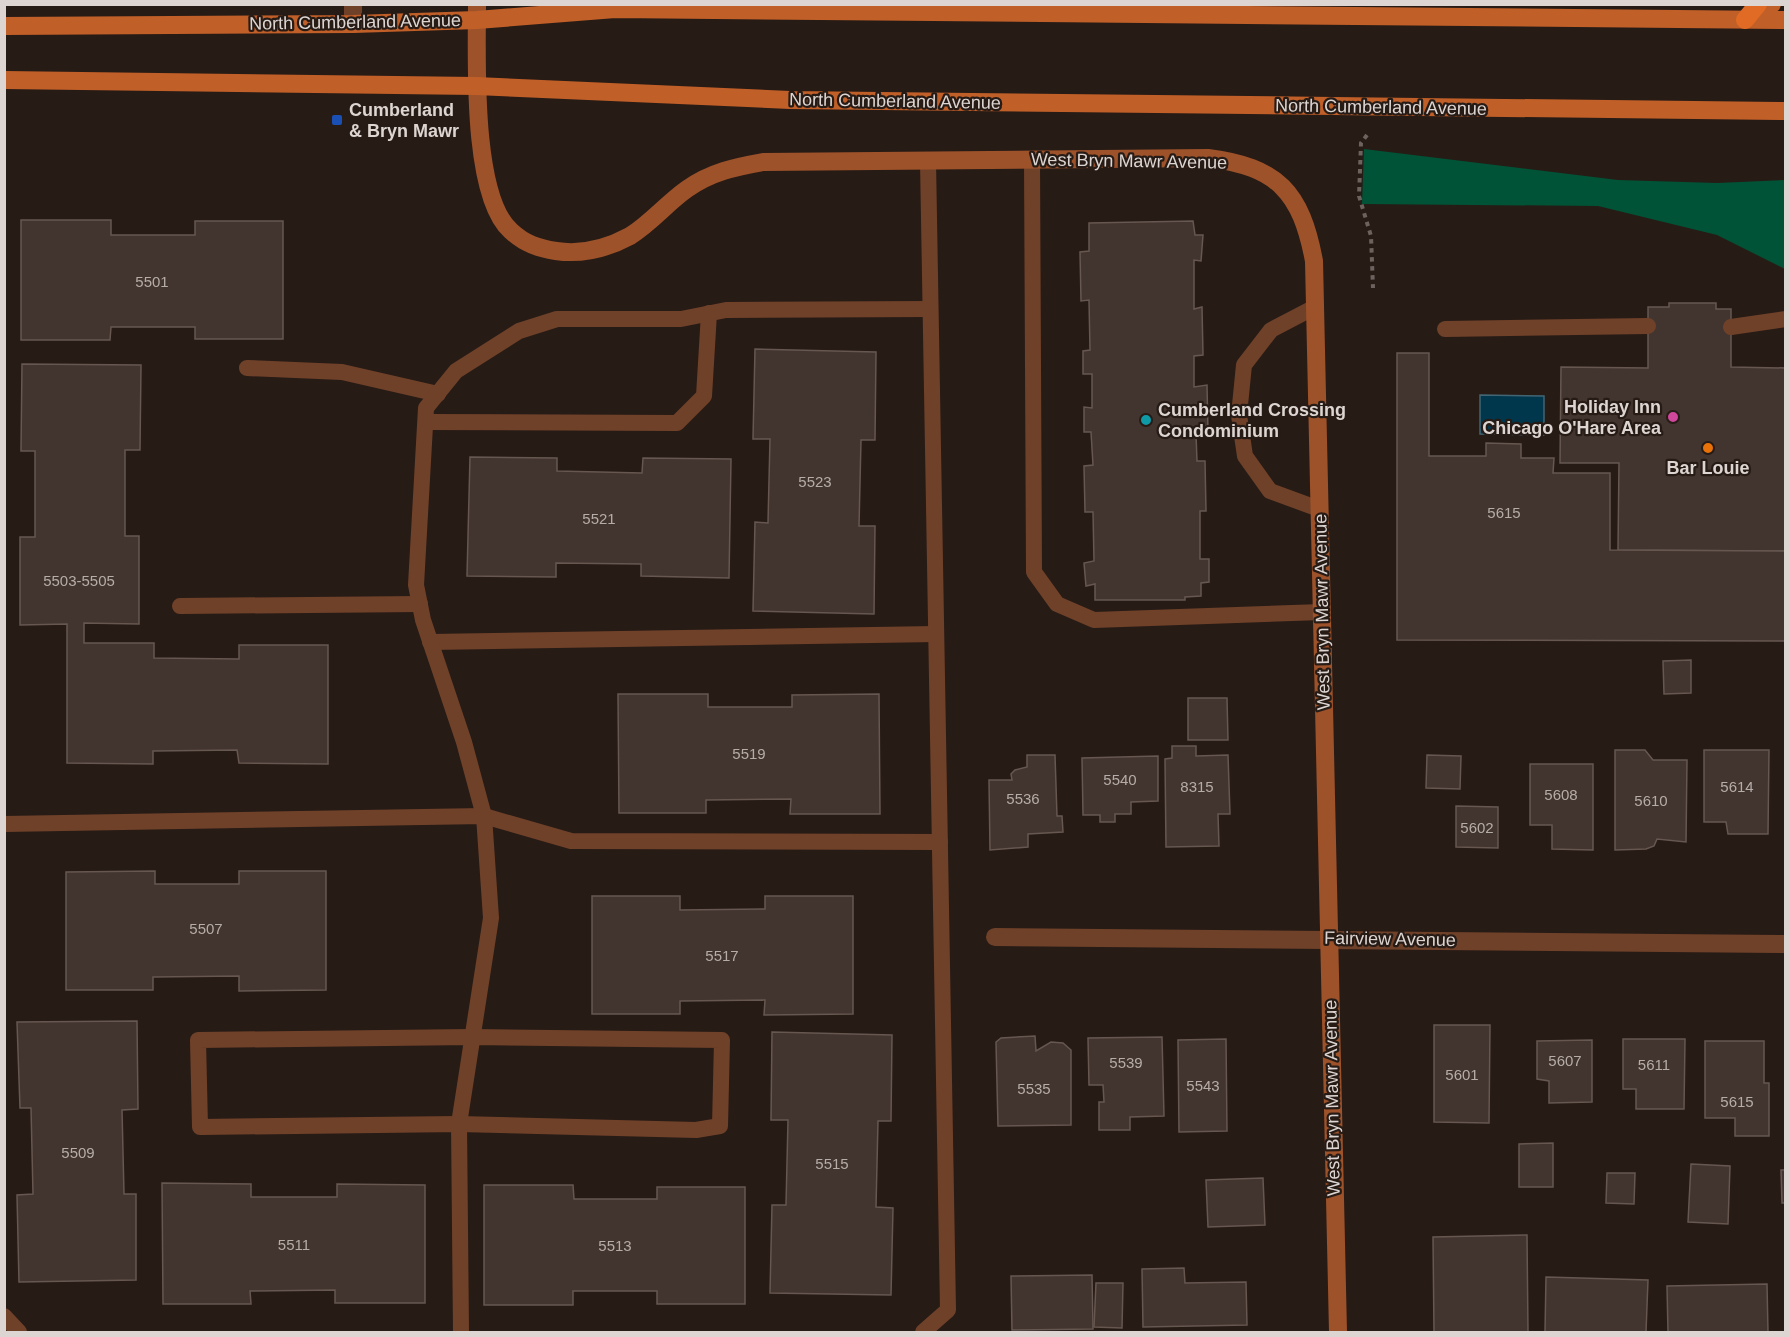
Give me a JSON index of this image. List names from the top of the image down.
{
  "streets": {
    "main road": ["North Cumberland Avenue"],
    "street": ["West Bryn Mawr Avenue", "Fairview Avenue"]
  },
  "crossings": [
    ["North Cumberland Avenue", "West Bryn Mawr Avenue"],
    ["West Bryn Mawr Avenue", "Fairview Avenue"]
  ],
  "places": {
    "transit": ["Cumberland & Bryn Mawr"],
    "other": ["Holiday Inn Chicago O'Hare Area", "Cumberland Crossing Condominium", "Bar Louie"]
  },
  "house_numbers": [
    "5501",
    "5523",
    "5615",
    "5521",
    "5503-5505",
    "5519",
    "5540",
    "8315",
    "5614",
    "5608",
    "5536",
    "5610",
    "5602",
    "5507",
    "5517",
    "5607",
    "5539",
    "5611",
    "5601",
    "5543",
    "5535",
    "5615",
    "5509",
    "5515",
    "5511",
    "5513"
  ]
}
